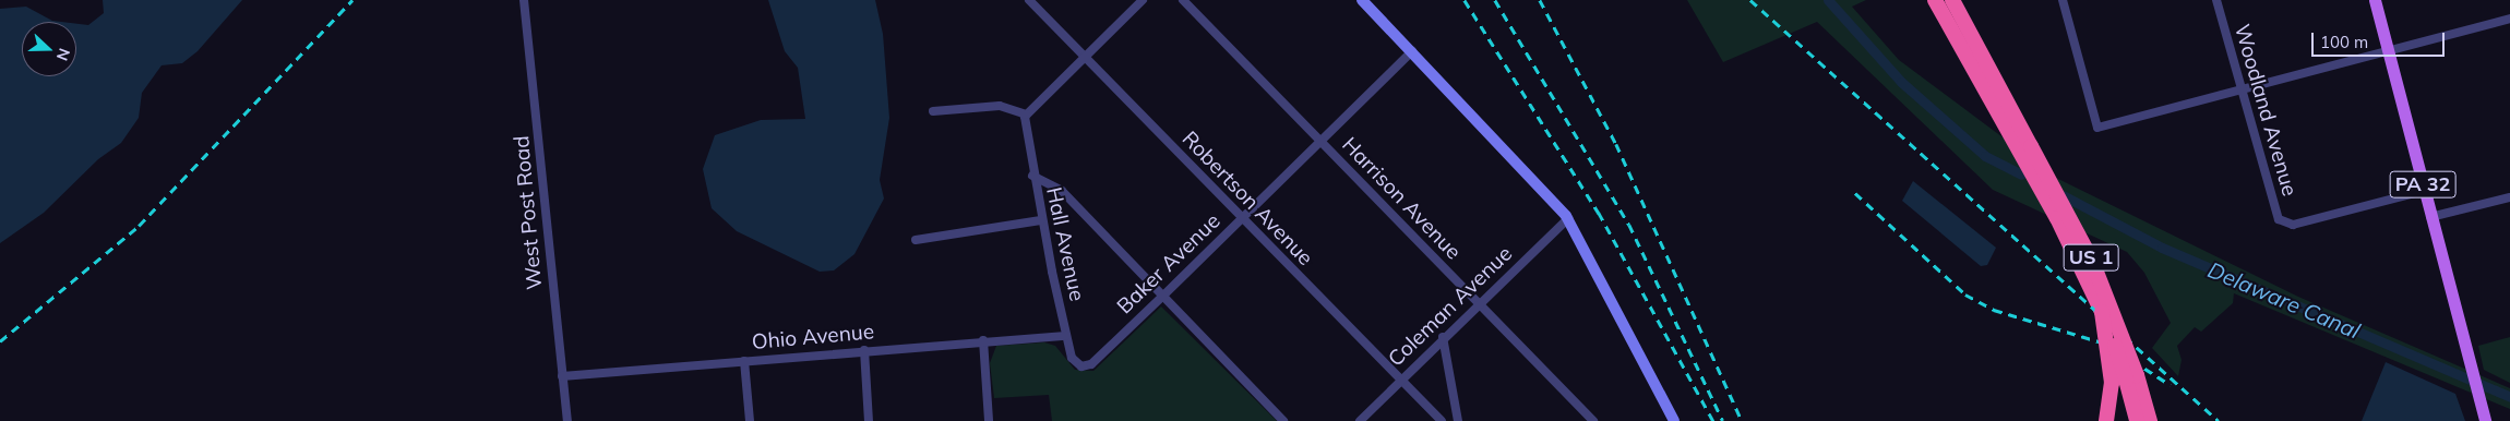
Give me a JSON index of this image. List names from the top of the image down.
{
  "streets": {
    "highway": ["US 1"],
    "main road": ["PA 32"],
    "street": [
      "Woodland Avenue",
      "Robertson Avenue",
      "Harrison Avenue",
      "West Post Road",
      "Hall Avenue",
      "Baker Avenue",
      "Coleman Avenue",
      "Ohio Avenue"
    ]
  },
  "crossings": [
    ["Woodland Avenue", "PA 32"],
    ["Robertson Avenue", "Baker Avenue"],
    ["Robertson Avenue", "Coleman Avenue"],
    ["Harrison Avenue", "Baker Avenue"],
    ["Harrison Avenue", "Coleman Avenue"],
    ["West Post Road", "Ohio Avenue"],
    ["Hall Avenue", "Baker Avenue"],
    ["Hall Avenue", "Ohio Avenue"]
  ],
  "water": ["Delaware Canal"],
  "scale_bar": "100 m",
  "north": "right"
}
